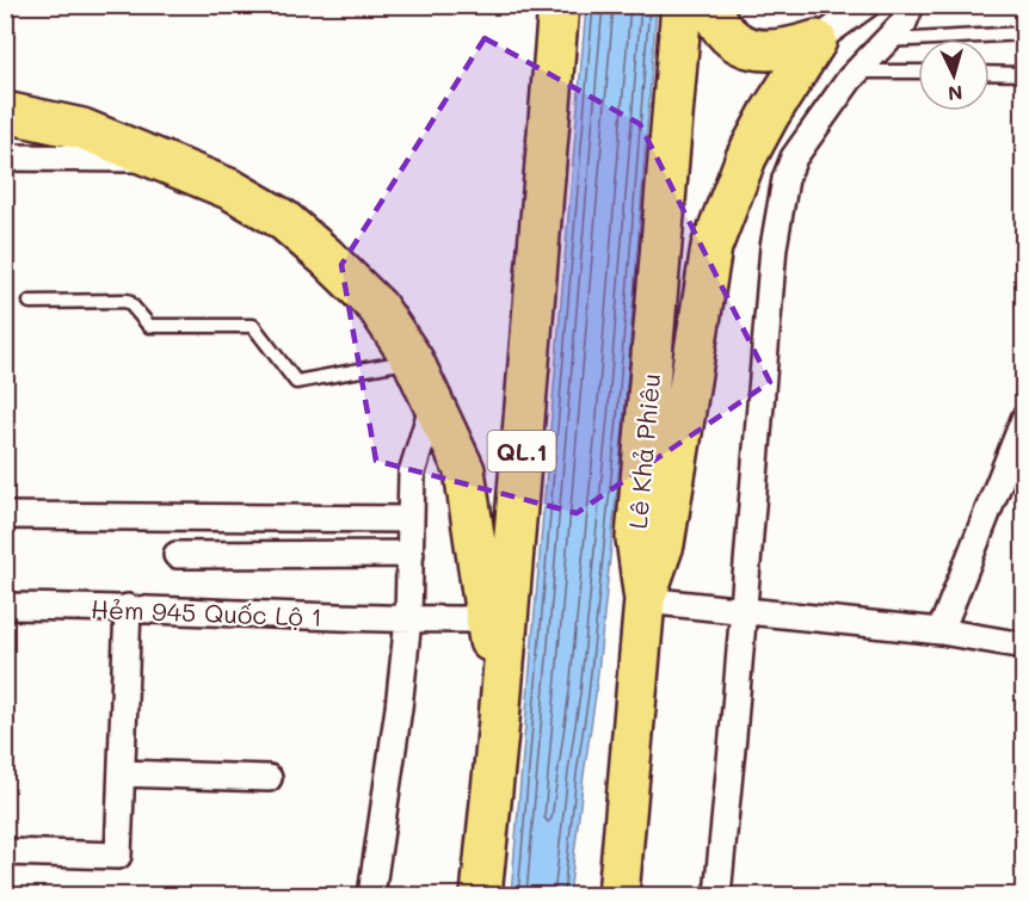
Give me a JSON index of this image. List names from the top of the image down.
{
  "streets": {
    "highway": ["QL.1", "Lê Khả Phiêu"],
    "street": ["Hẻm 945 Quốc Lộ 1"]
  },
  "north": "bottom"
}
